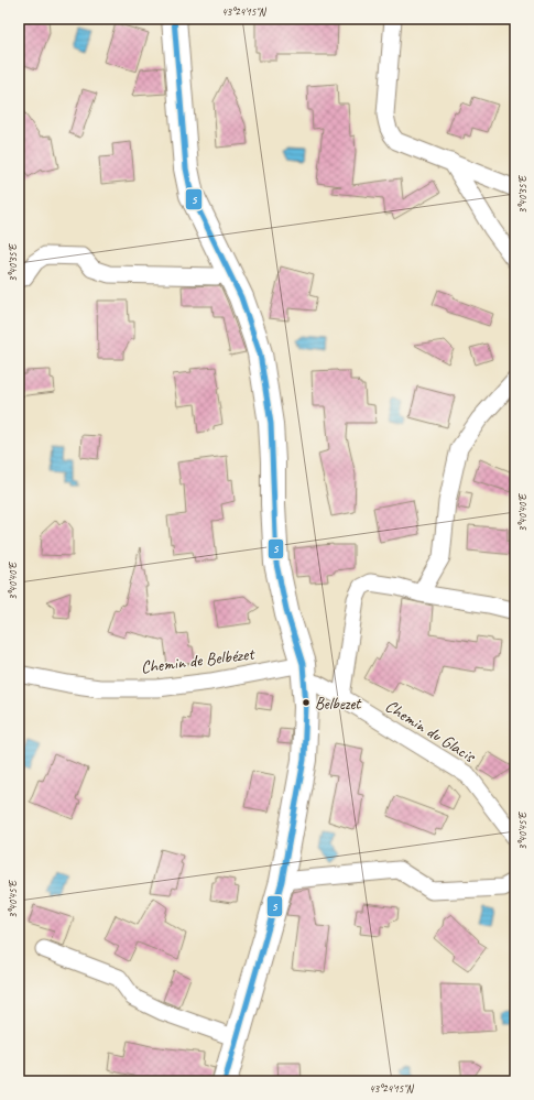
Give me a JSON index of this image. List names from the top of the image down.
{
  "streets": {
    "street": ["Chemin de Belbézet", "Chemin du Glacis"]
  },
  "crossings": [
    ["Chemin de Belbézet", "Chemin du Glacis"]
  ],
  "places": ["Belbezet"],
  "lines": ["transit line 5"],
  "coordinates": [
    "43°24'15\"N",
    "3°40'35\"E",
    "3°40'40\"E",
    "3°40'45\"E"
  ]
}
